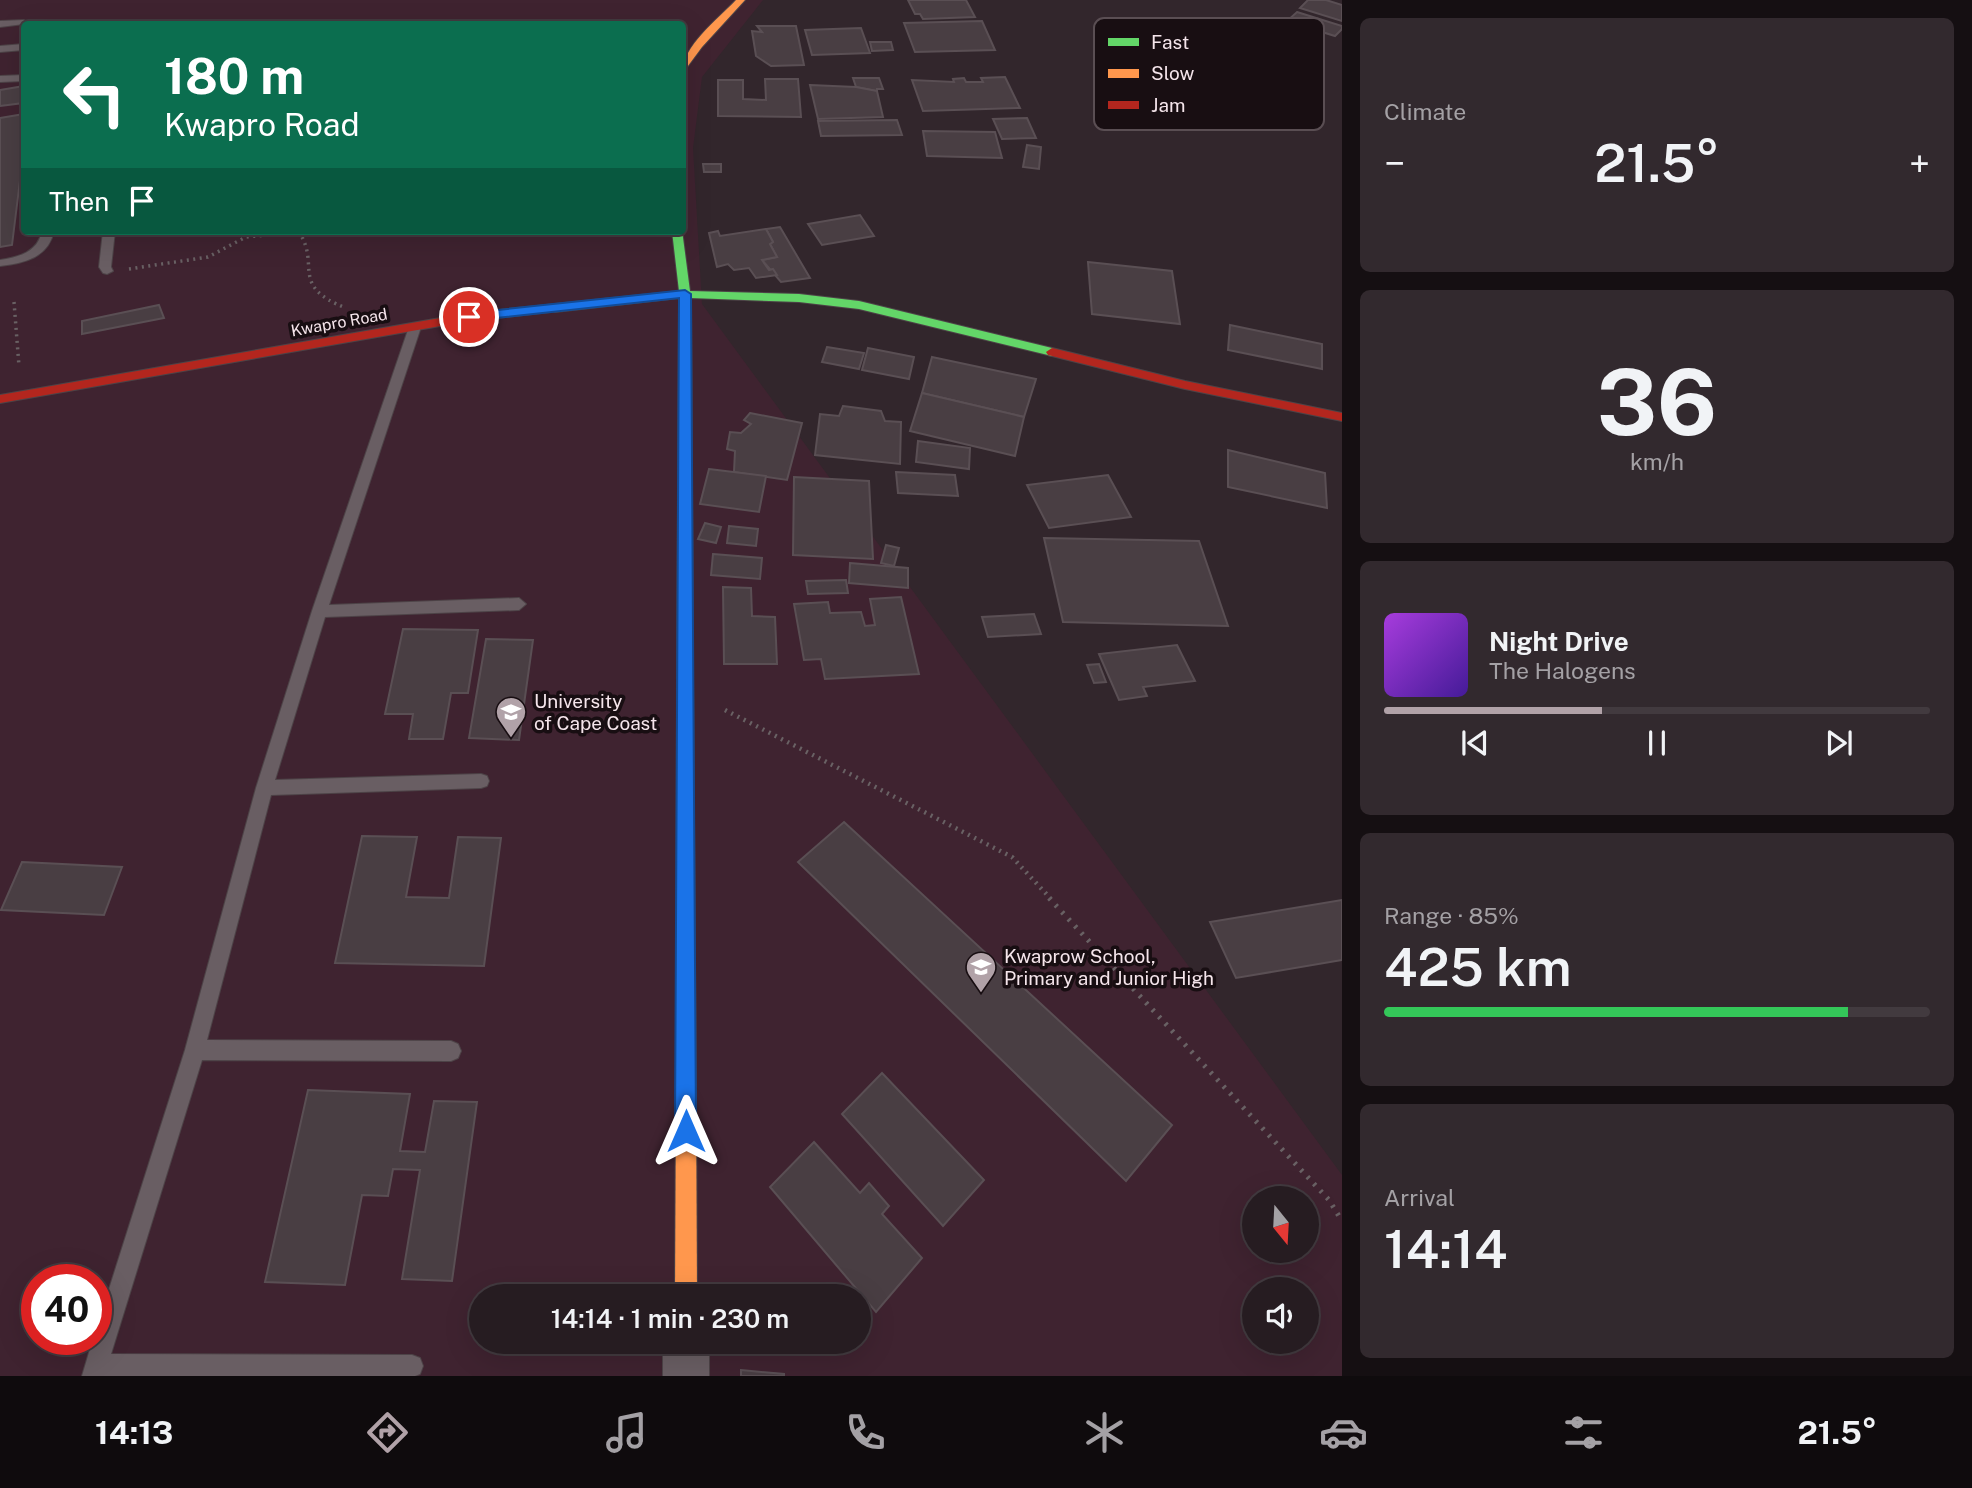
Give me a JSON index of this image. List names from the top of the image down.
{
  "streets": {
    "street": ["Kwapro Road"]
  },
  "places": {
    "school or university": ["University of Cape Coast", "Kwaprow School, Primary and Junior High"]
  },
  "legend": ["Fast", "Slow", "Jam"],
  "north": "bottom",
  "page": {
    "tile": [
      "Climate",
      ["36", "km/h"],
      ["Range · 85%", "425 km"],
      ["Arrival", "14:14"]
    ],
    "turn": ["180 m", "Kwapro Road"],
    "heat": ["−", "21.5°", "+"],
    "then": "Then",
    "song": ["Night Drive", "The Halogens"],
    "limit": "40",
    "trip": "14:14 · 1 min · 230 m",
    "tabs": ["14:13", "21.5°"]
  }
}
